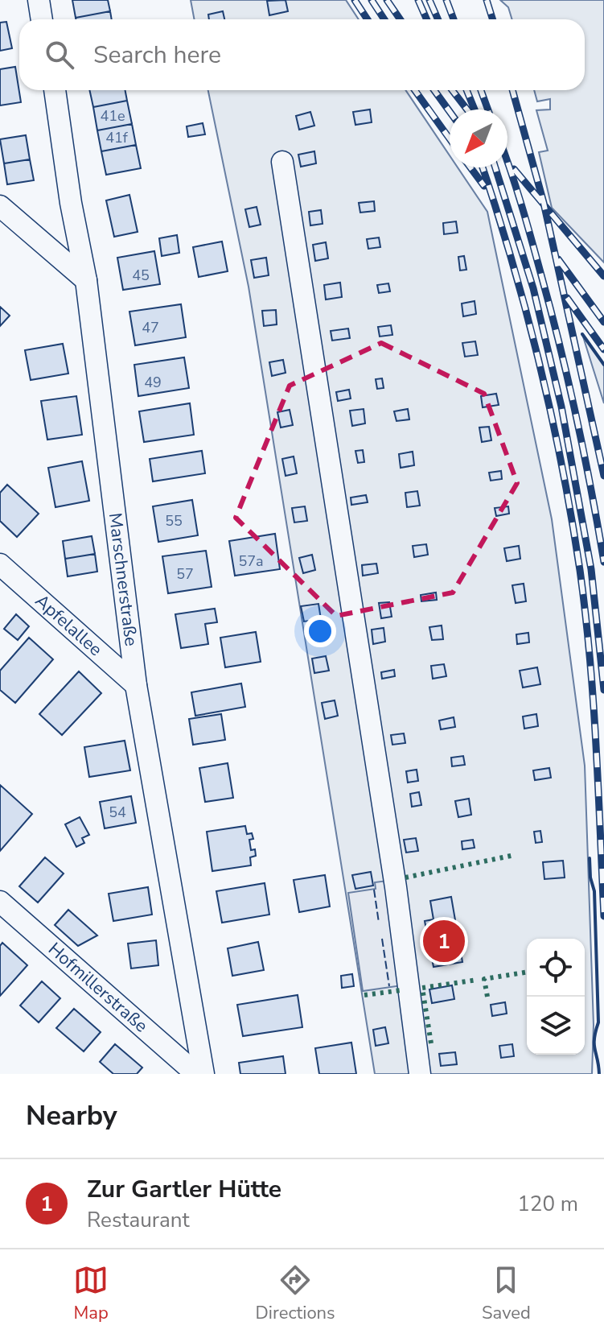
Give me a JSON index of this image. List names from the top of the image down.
{
  "streets": {
    "street": ["Marschnerstraße", "Apfelallee", "Hofmillerstraße"]
  },
  "crossings": [
    ["Marschnerstraße", "Apfelallee"]
  ],
  "house_numbers": [
    "41e",
    "41f",
    "45",
    "47",
    "49",
    "55",
    "57a",
    "57",
    "54"
  ],
  "north": "bottom left",
  "page": {
    "search": "Search here",
    "pins": "1",
    "heading": "Nearby",
    "list": [
      {
        "mark": "1",
        "name": "Zur Gartler Hütte",
        "note": "Restaurant",
        "value": "120 m"
      }
    ],
    "nav": ["Map", "Directions", "Saved"]
  }
}
